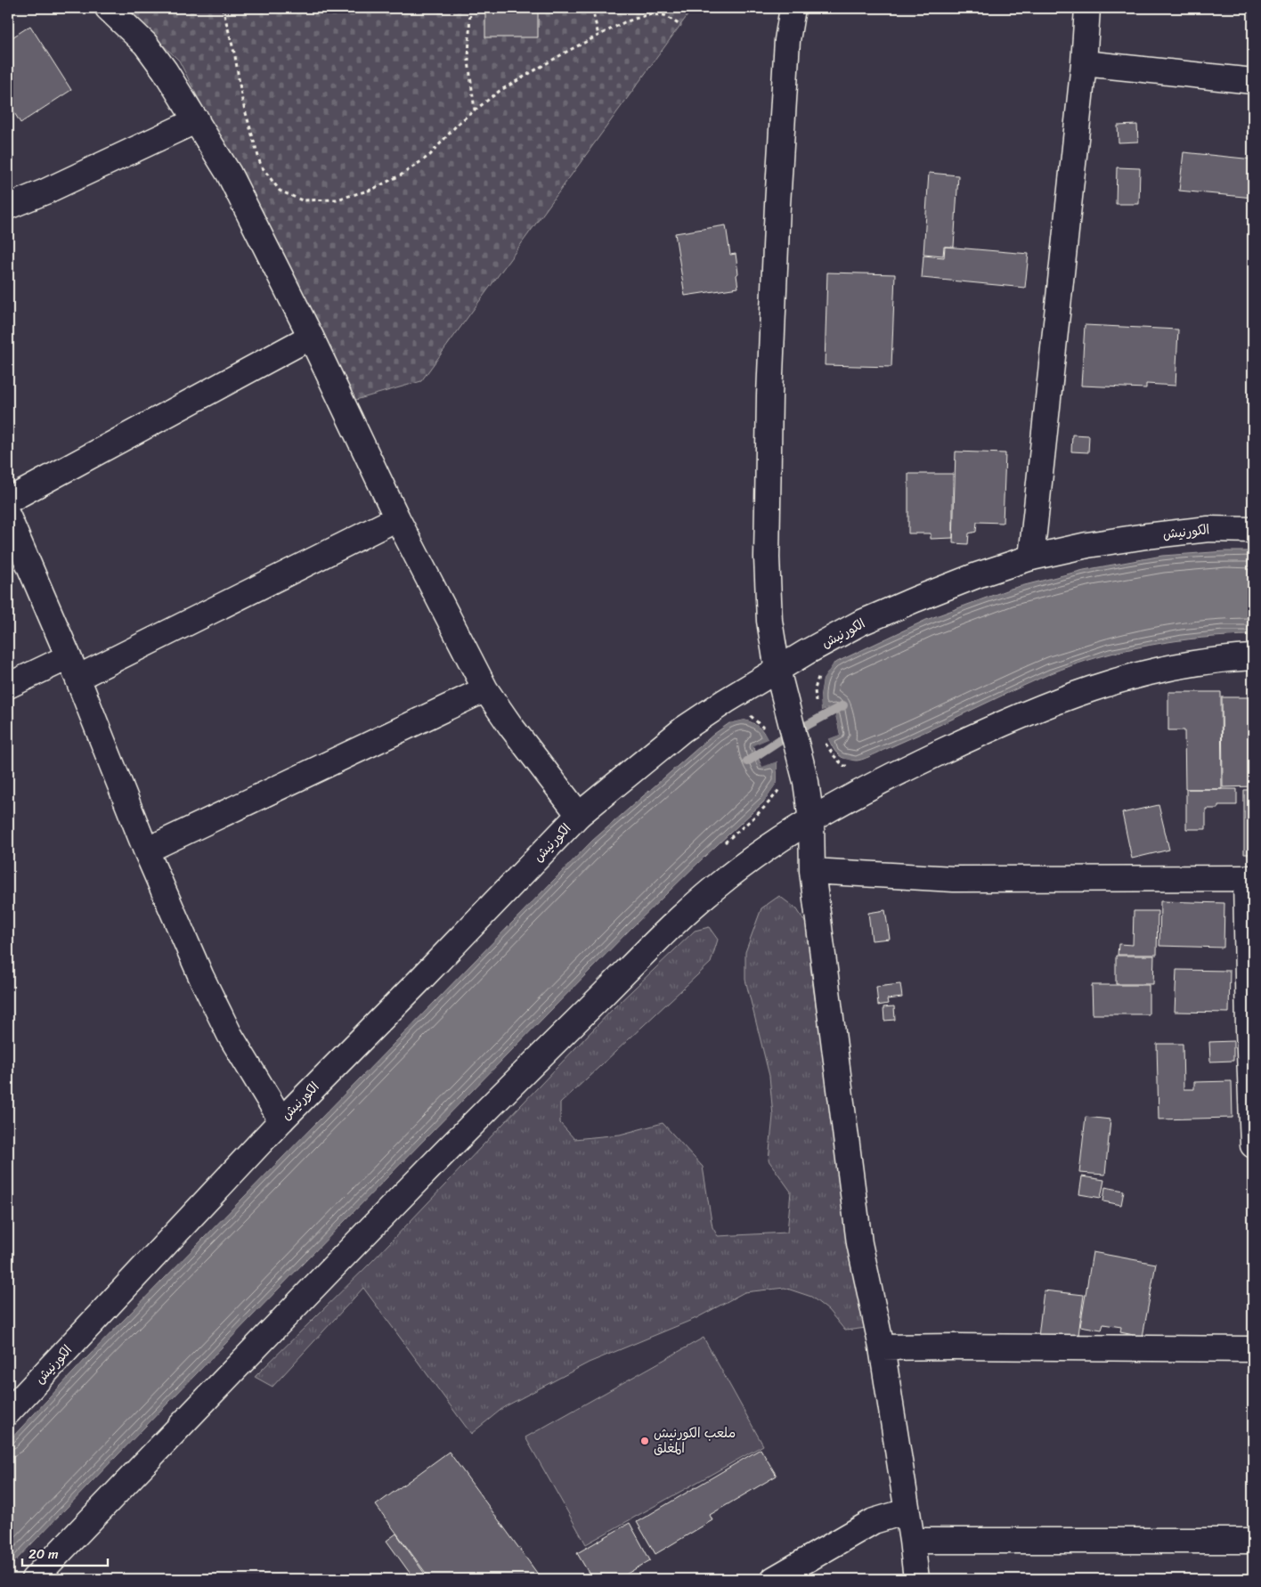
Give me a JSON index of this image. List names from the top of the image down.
{
  "streets": {
    "street": ["الكورنيش"]
  },
  "places": ["ملعب الكورنيش المغلق"],
  "scale_bar": "20 m"
}
